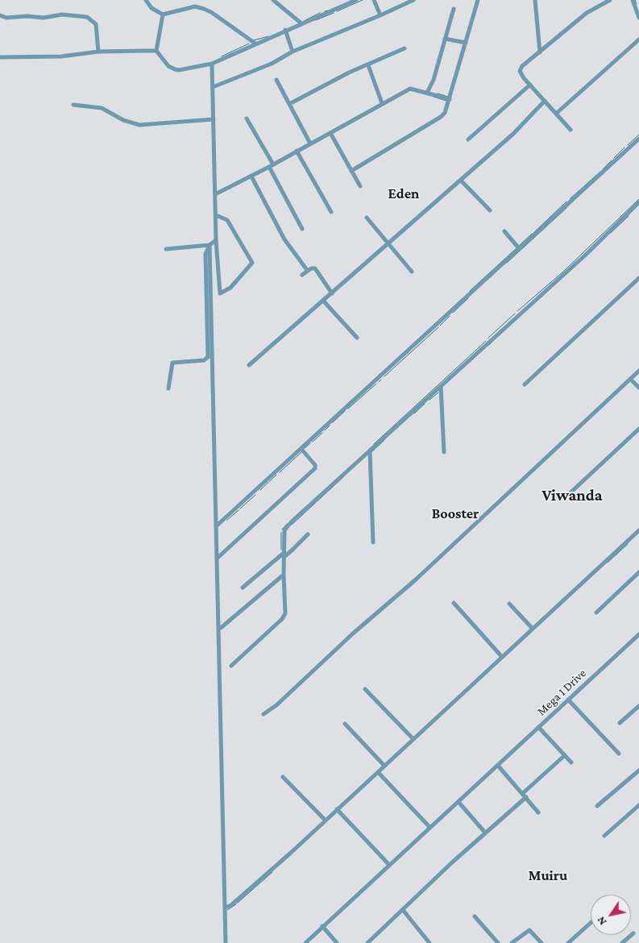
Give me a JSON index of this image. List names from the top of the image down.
{
  "streets": {
    "street": ["Mega 1 Drive"]
  },
  "districts": [
    "Eden",
    "Viwanda",
    "Booster",
    "Muiru"
  ],
  "north": "bottom left"
}
